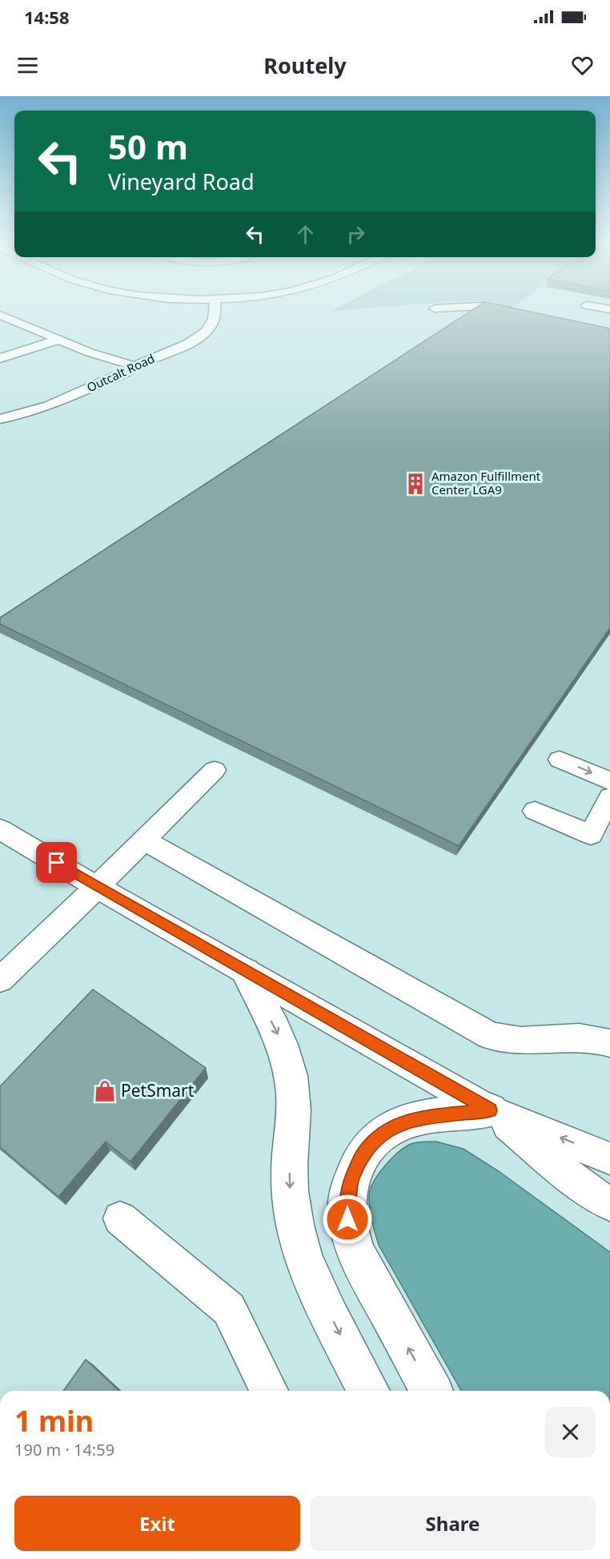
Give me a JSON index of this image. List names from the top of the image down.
{
  "streets": {
    "street": ["Outcalt Road"]
  },
  "places": {
    "building": ["Amazon Fulfillment Center LGA9"],
    "shop": ["PetSmart"]
  },
  "page": {
    "status": "14:58",
    "header": "Routely",
    "turn": ["50 m", "Vineyard Road"],
    "heading": ["1 min", "190 m · 14:59"],
    "buttons": ["Exit", "Share"]
  }
}
